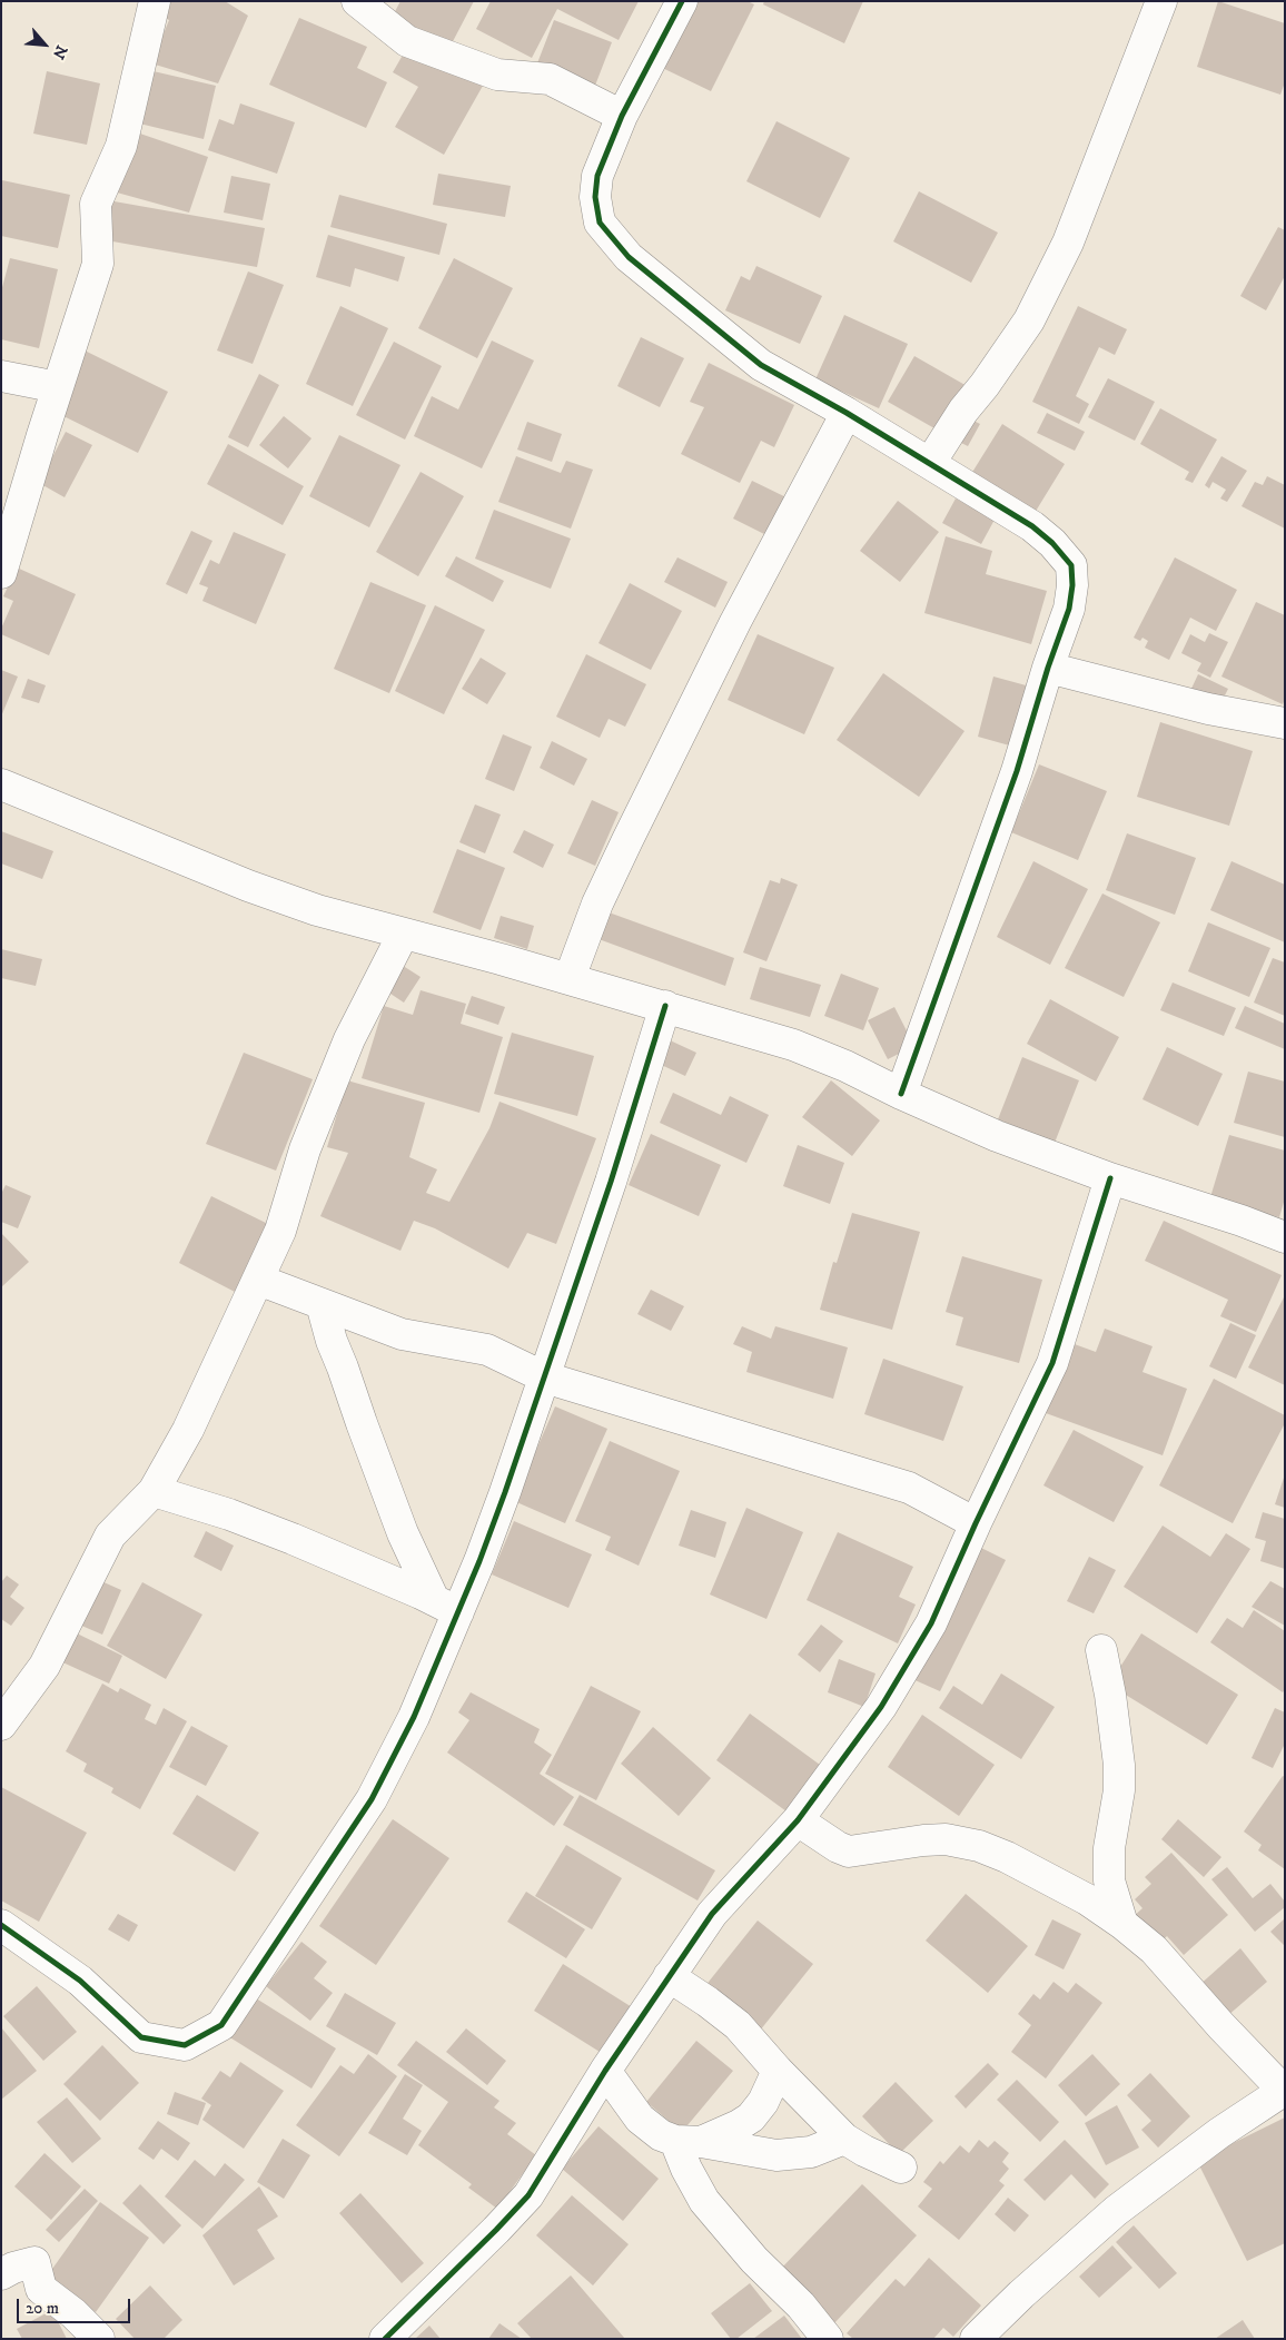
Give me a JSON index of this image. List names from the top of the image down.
{
  "scale_bar": "20 m",
  "north": "bottom right"
}
